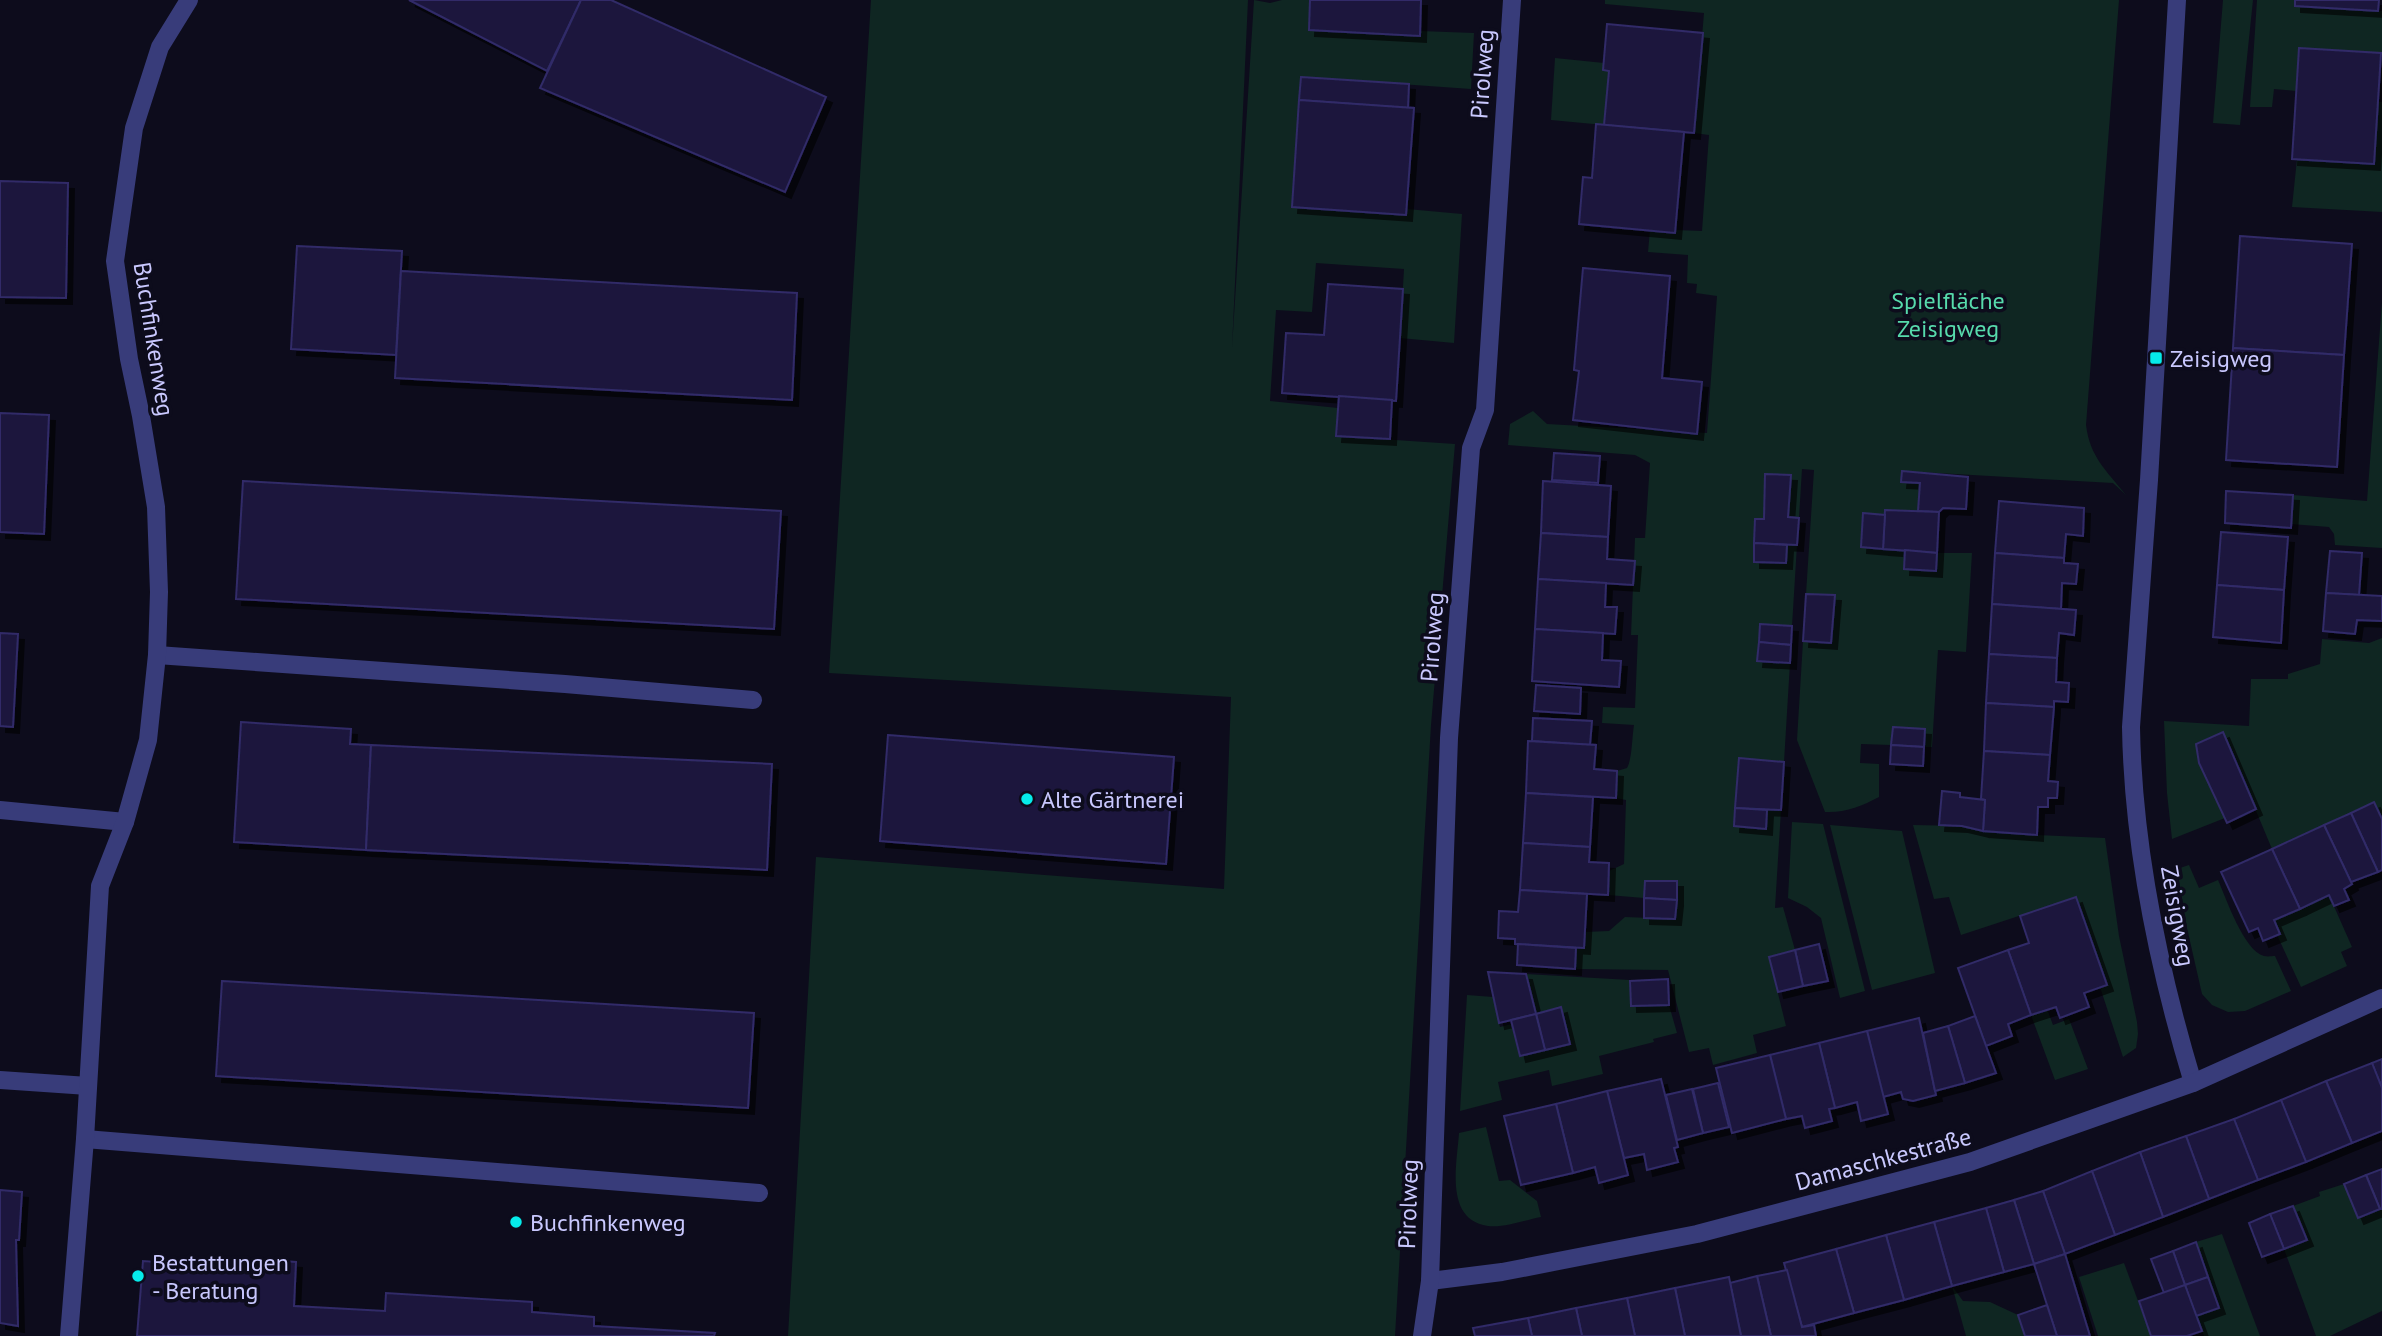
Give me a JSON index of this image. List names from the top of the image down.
{
  "streets": {
    "street": [
      "Pirolweg",
      "Buchfinkenweg",
      "Zeisigweg",
      "Damaschkestraße"
    ]
  },
  "crossings": [
    ["Pirolweg", "Damaschkestraße"],
    ["Zeisigweg", "Damaschkestraße"]
  ],
  "parks": ["Spielfläche Zeisigweg"],
  "places": {
    "transit": ["Zeisigweg"],
    "other": ["Alte Gärtnerei", "Buchfinkenweg", "Bestattungen - Beratung"]
  }
}
